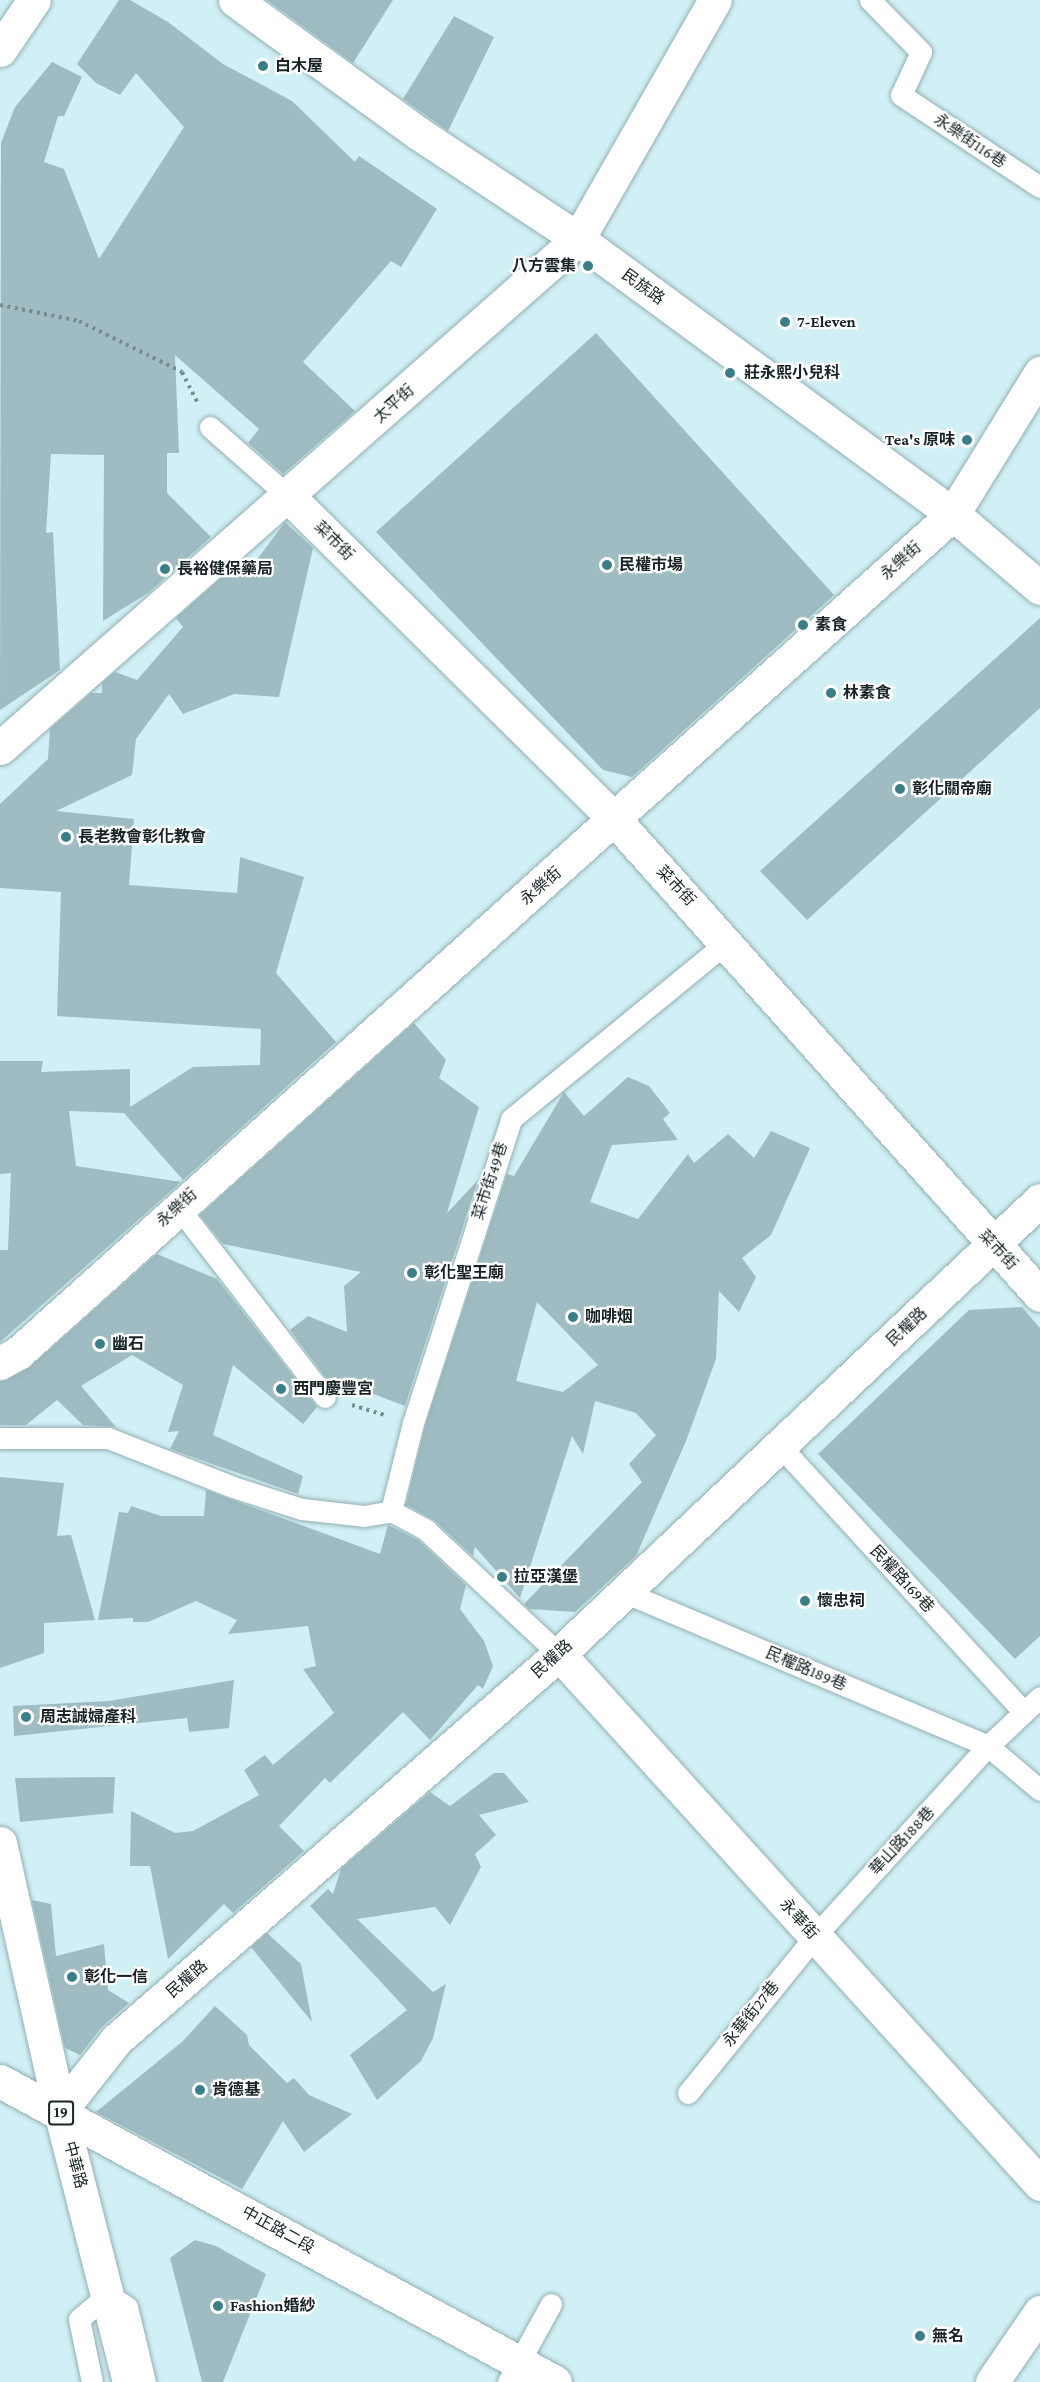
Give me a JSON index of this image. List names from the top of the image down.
{
  "streets": {
    "street": [
      "民族路",
      "太平街",
      "菜市街",
      "永樂街",
      "民權路",
      "永華街",
      "19",
      "中華路",
      "中正路二段"
    ],
    "lane": [
      "永樂街116巷",
      "菜市街49巷",
      "民權路169巷",
      "民權路189巷",
      "華山路188巷",
      "永華街27巷"
    ]
  },
  "crossings": [
    ["民族路", "太平街"],
    ["民族路", "永樂街"],
    ["太平街", "菜市街"],
    ["菜市街", "永樂街"],
    ["菜市街", "菜市街49巷"],
    ["菜市街", "民權路"],
    ["民權路", "民權路169巷"],
    ["民權路", "民權路189巷"],
    ["民權路", "永華街"],
    ["民權路", "中華路"],
    ["民權路", "中正路二段"],
    ["民權路169巷", "華山路188巷"],
    ["民權路189巷", "華山路188巷"],
    ["華山路188巷", "永華街"],
    ["華山路188巷", "永華街27巷"],
    ["永華街", "永華街27巷"],
    ["中華路", "中正路二段"]
  ],
  "places": [
    "白木屋",
    "八方雲集",
    "7-Eleven",
    "莊永熙小兒科",
    "Tea's 原味",
    "民權市場",
    "長裕健保藥局",
    "素食",
    "林素食",
    "彰化關帝廟",
    "長老教會彰化教會",
    "彰化聖王廟",
    "咖啡烟",
    "幽石",
    "西門慶豐宮",
    "拉亞漢堡",
    "懷忠祠",
    "周志誠婦產科",
    "彰化一信",
    "肯德基",
    "Fashion婚紗",
    "無名"
  ]
}
